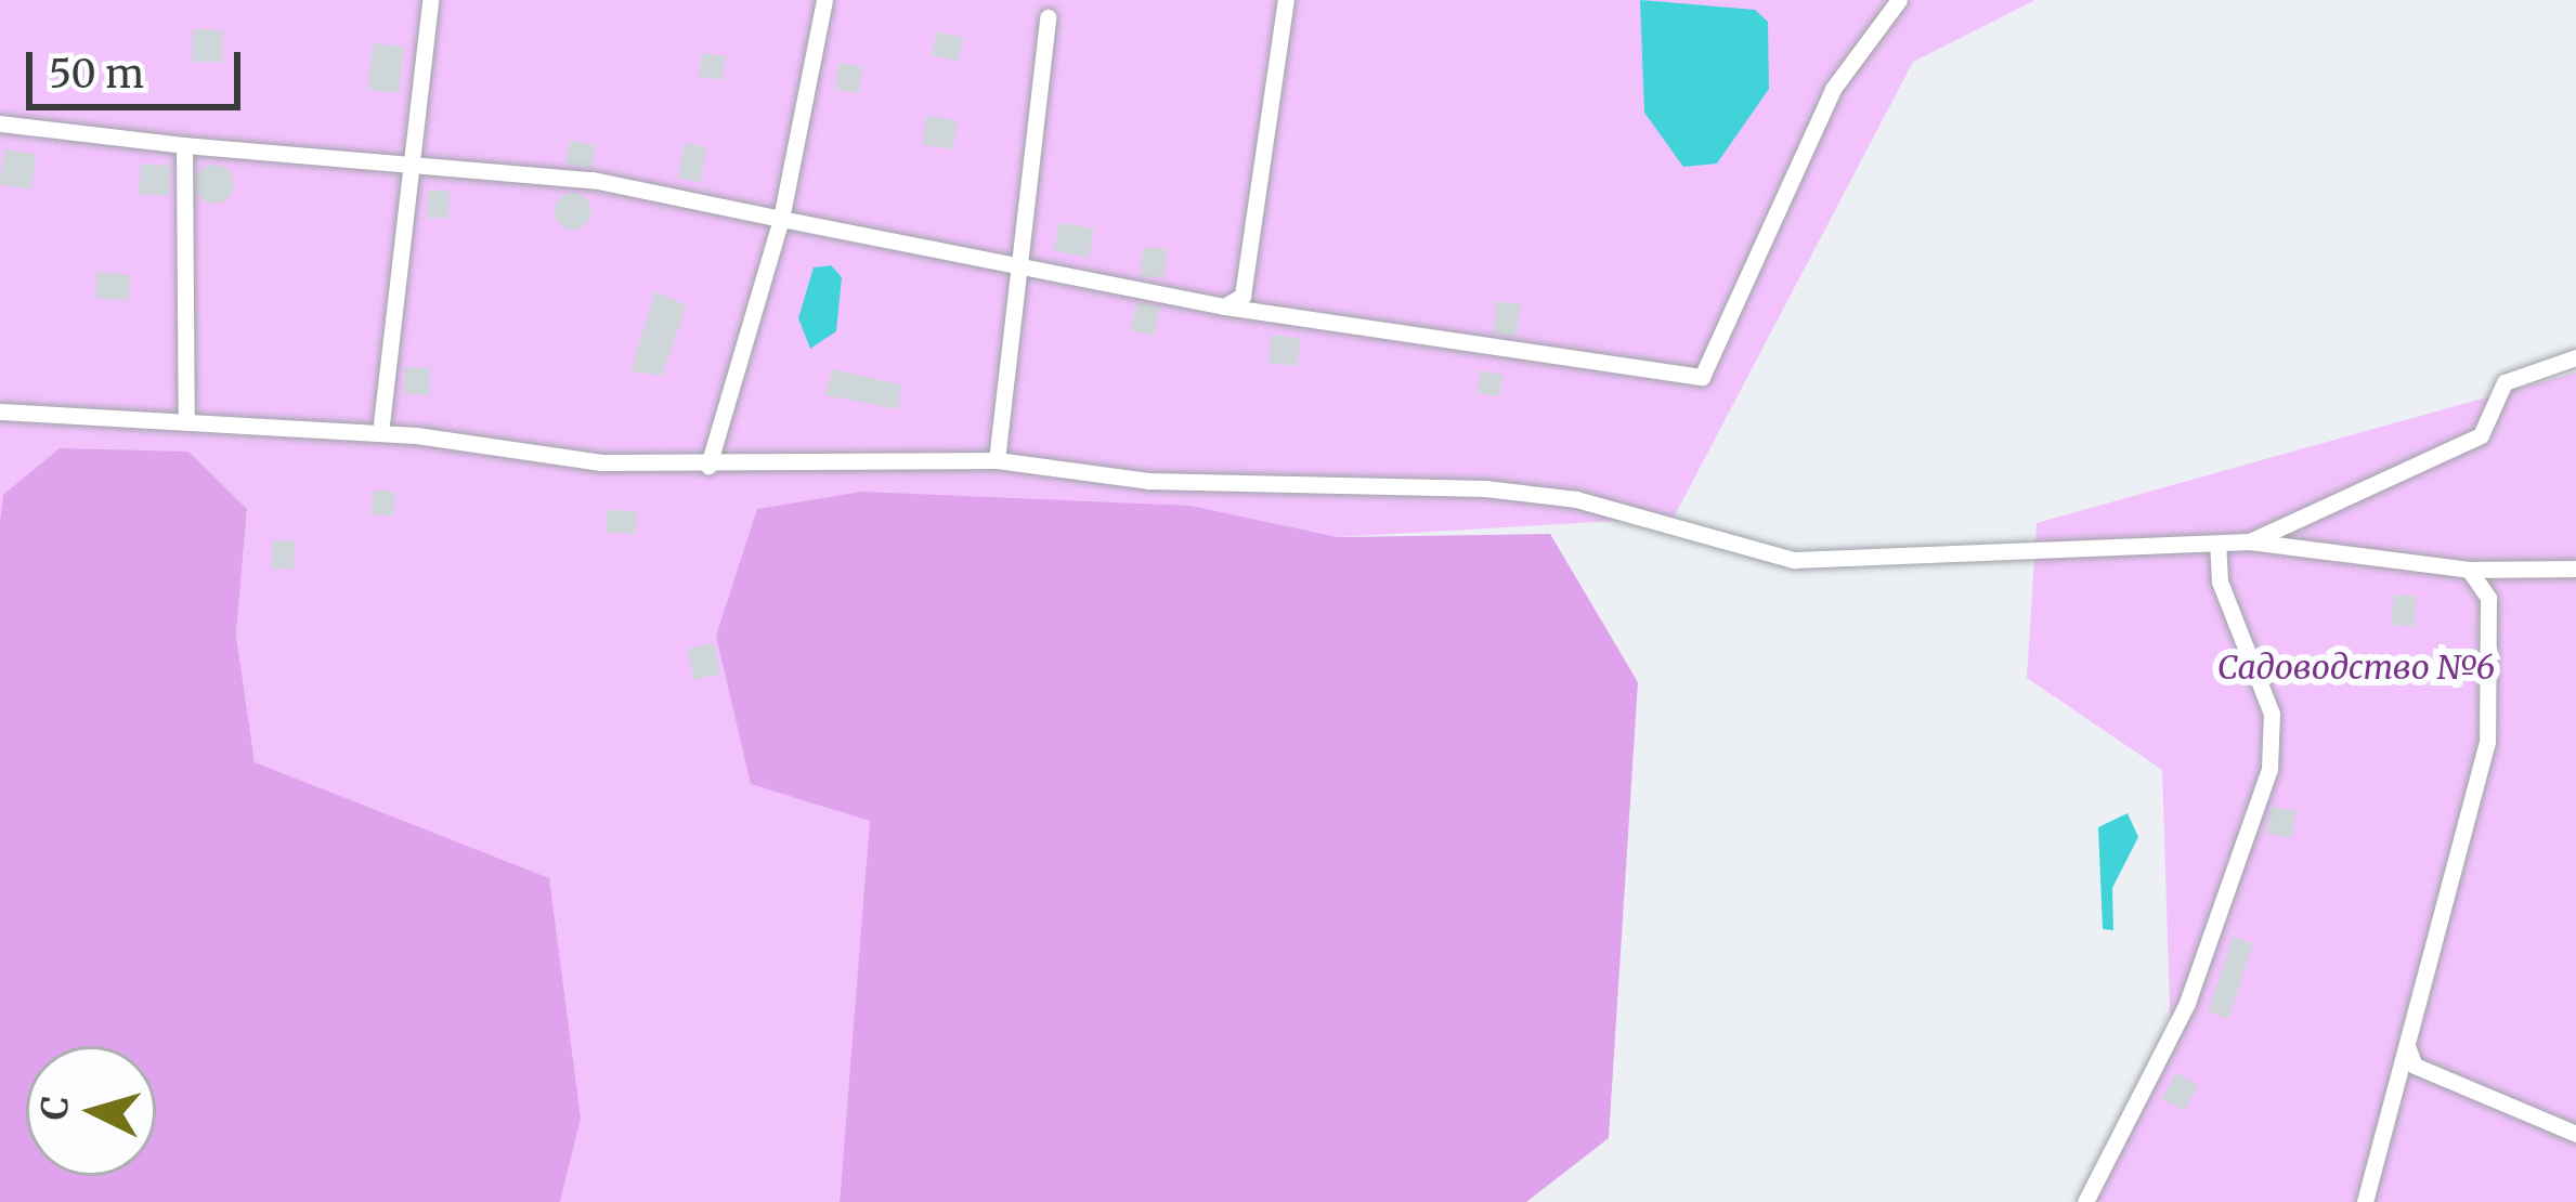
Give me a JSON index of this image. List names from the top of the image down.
{
  "parks": ["Садоводство №6"],
  "scale_bar": "50 m",
  "north": "left"
}
